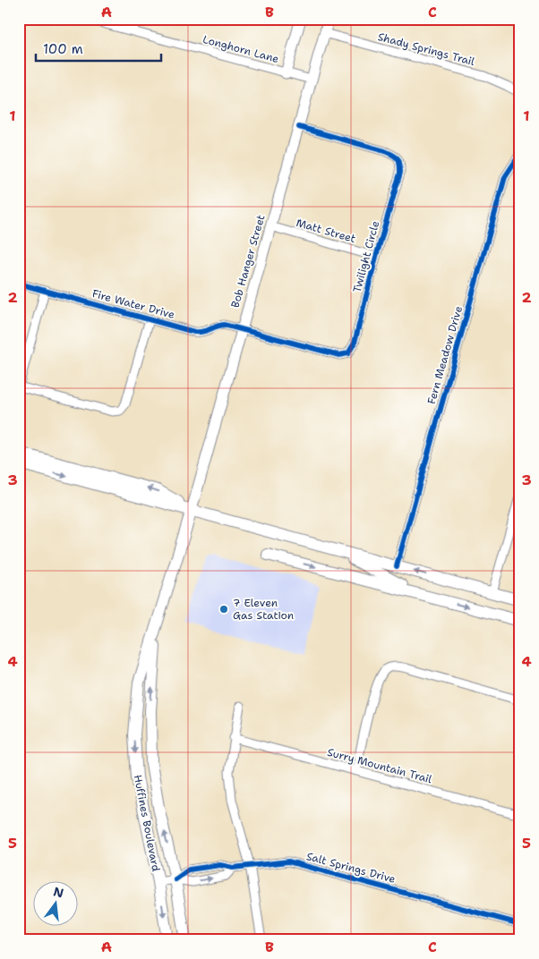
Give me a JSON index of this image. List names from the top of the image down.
{
  "streets": {
    "main road": ["Huffines Boulevard"],
    "street": [
      "Longhorn Lane",
      "Shady Springs Trail",
      "Matt Street",
      "Twilight Circle",
      "Bob Hanger Street",
      "Fire Water Drive",
      "Fern Meadow Drive",
      "Surry Mountain Trail",
      "Salt Springs Drive"
    ]
  },
  "crossings": [
    ["Longhorn Lane", "Bob Hanger Street"],
    ["Shady Springs Trail", "Bob Hanger Street"],
    ["Matt Street", "Twilight Circle"],
    ["Matt Street", "Bob Hanger Street"],
    ["Twilight Circle", "Bob Hanger Street"],
    ["Twilight Circle", "Fire Water Drive"],
    ["Bob Hanger Street", "Fire Water Drive"],
    ["Bob Hanger Street", "Huffines Boulevard"],
    ["Huffines Boulevard", "Salt Springs Drive"]
  ],
  "places": ["7 Eleven Gas Station"],
  "scale_bar": "100 m",
  "north": "top",
  "grid": {
    "columns": ["A", "B", "C"],
    "rows": [
      "1",
      "2",
      "3",
      "4",
      "5"
    ]
  }
}
